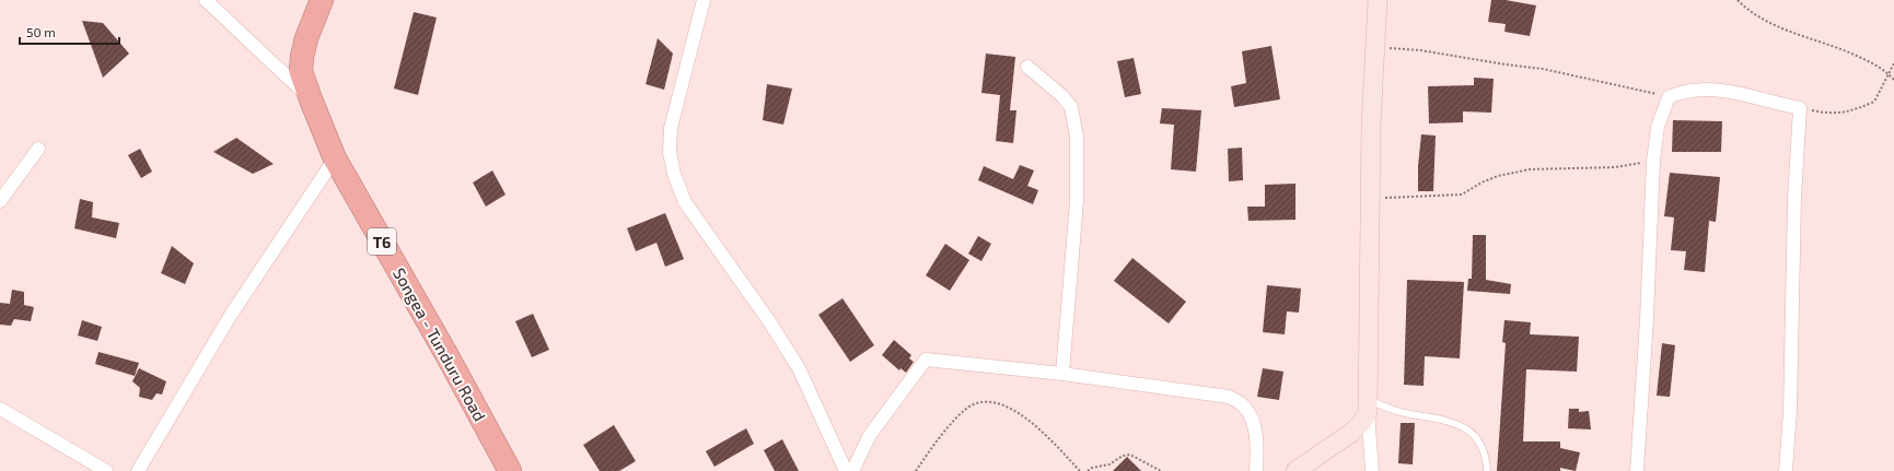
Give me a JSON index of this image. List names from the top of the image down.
{
  "streets": {
    "highway": ["T6", "Songea - Tunduru Road"]
  },
  "scale_bar": "50 m"
}
